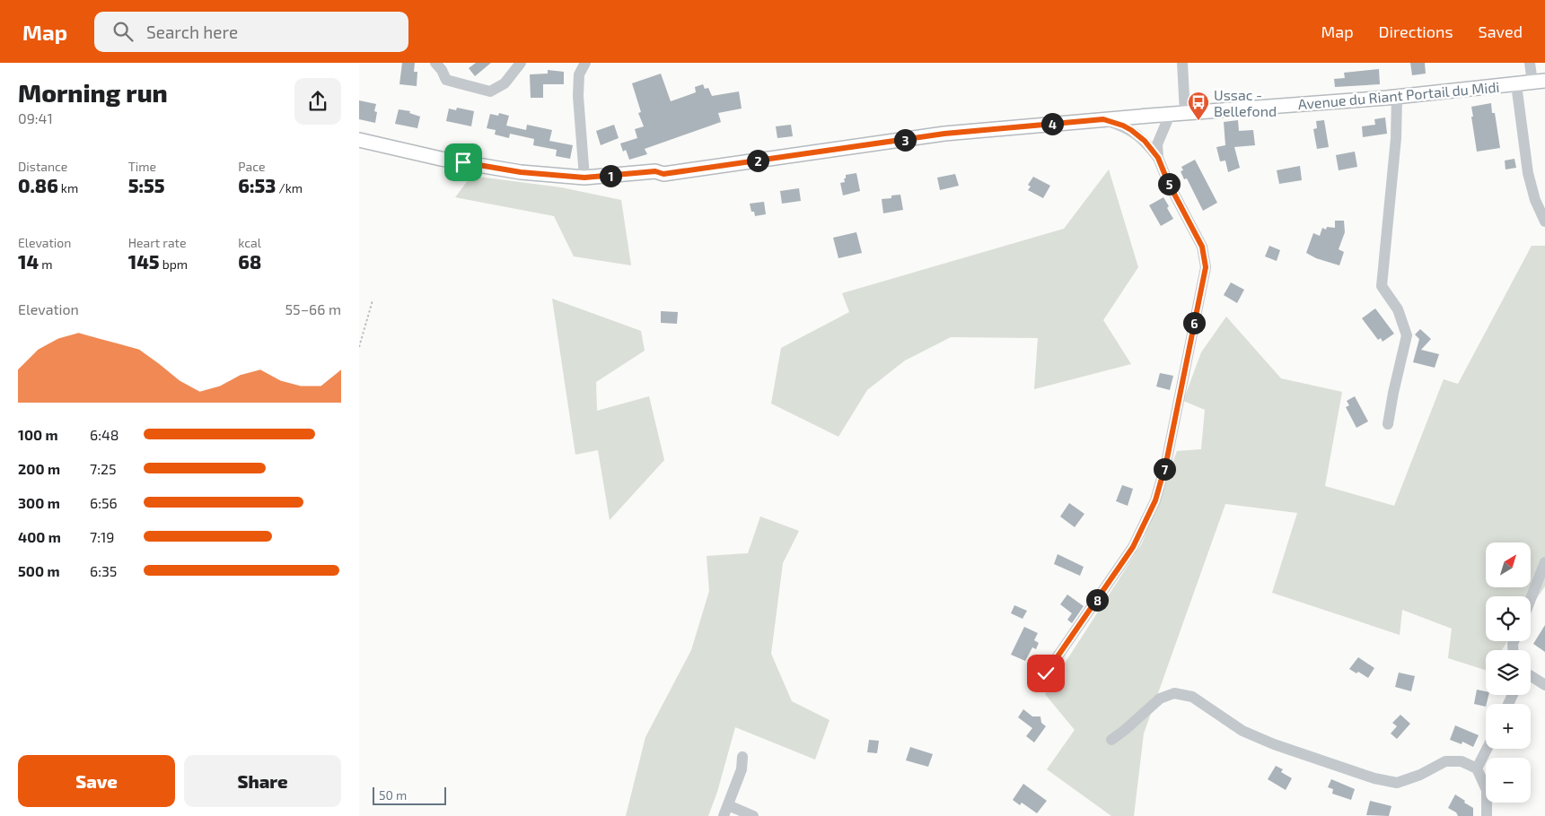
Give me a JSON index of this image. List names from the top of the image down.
{
  "streets": {
    "main road": ["Avenue du Riant Portail du Midi"]
  },
  "places": {
    "bus stop": ["Ussac - Bellefond"]
  },
  "scale_bar": "50 m",
  "north": "top right",
  "page": {
    "header": "Map",
    "search": "Search here",
    "nav": ["Map", "Directions", "Saved"],
    "heading": ["Morning run", "09:41"],
    "pins": [
      "4",
      "3",
      "2",
      "1",
      "5",
      "6",
      "7",
      "8"
    ],
    "stats": [
      ["Distance", "0.86 km"],
      ["Time", "5:55"],
      ["Pace", "6:53 /km"],
      ["Elevation", "14 m"],
      ["Heart rate", "145 bpm"],
      ["kcal", "68"]
    ],
    "chart": ["Elevation", "55–66 m"],
    "list": [
      {
        "name": "100 m",
        "note": "6:48"
      },
      {
        "name": "200 m",
        "note": "7:25"
      },
      {
        "name": "300 m",
        "note": "6:56"
      },
      {
        "name": "400 m",
        "note": "7:19"
      },
      {
        "name": "500 m",
        "note": "6:35"
      }
    ],
    "map_buttons": ["+", "−"],
    "buttons": ["Save", "Share"],
    "scale": "50 m"
  }
}
